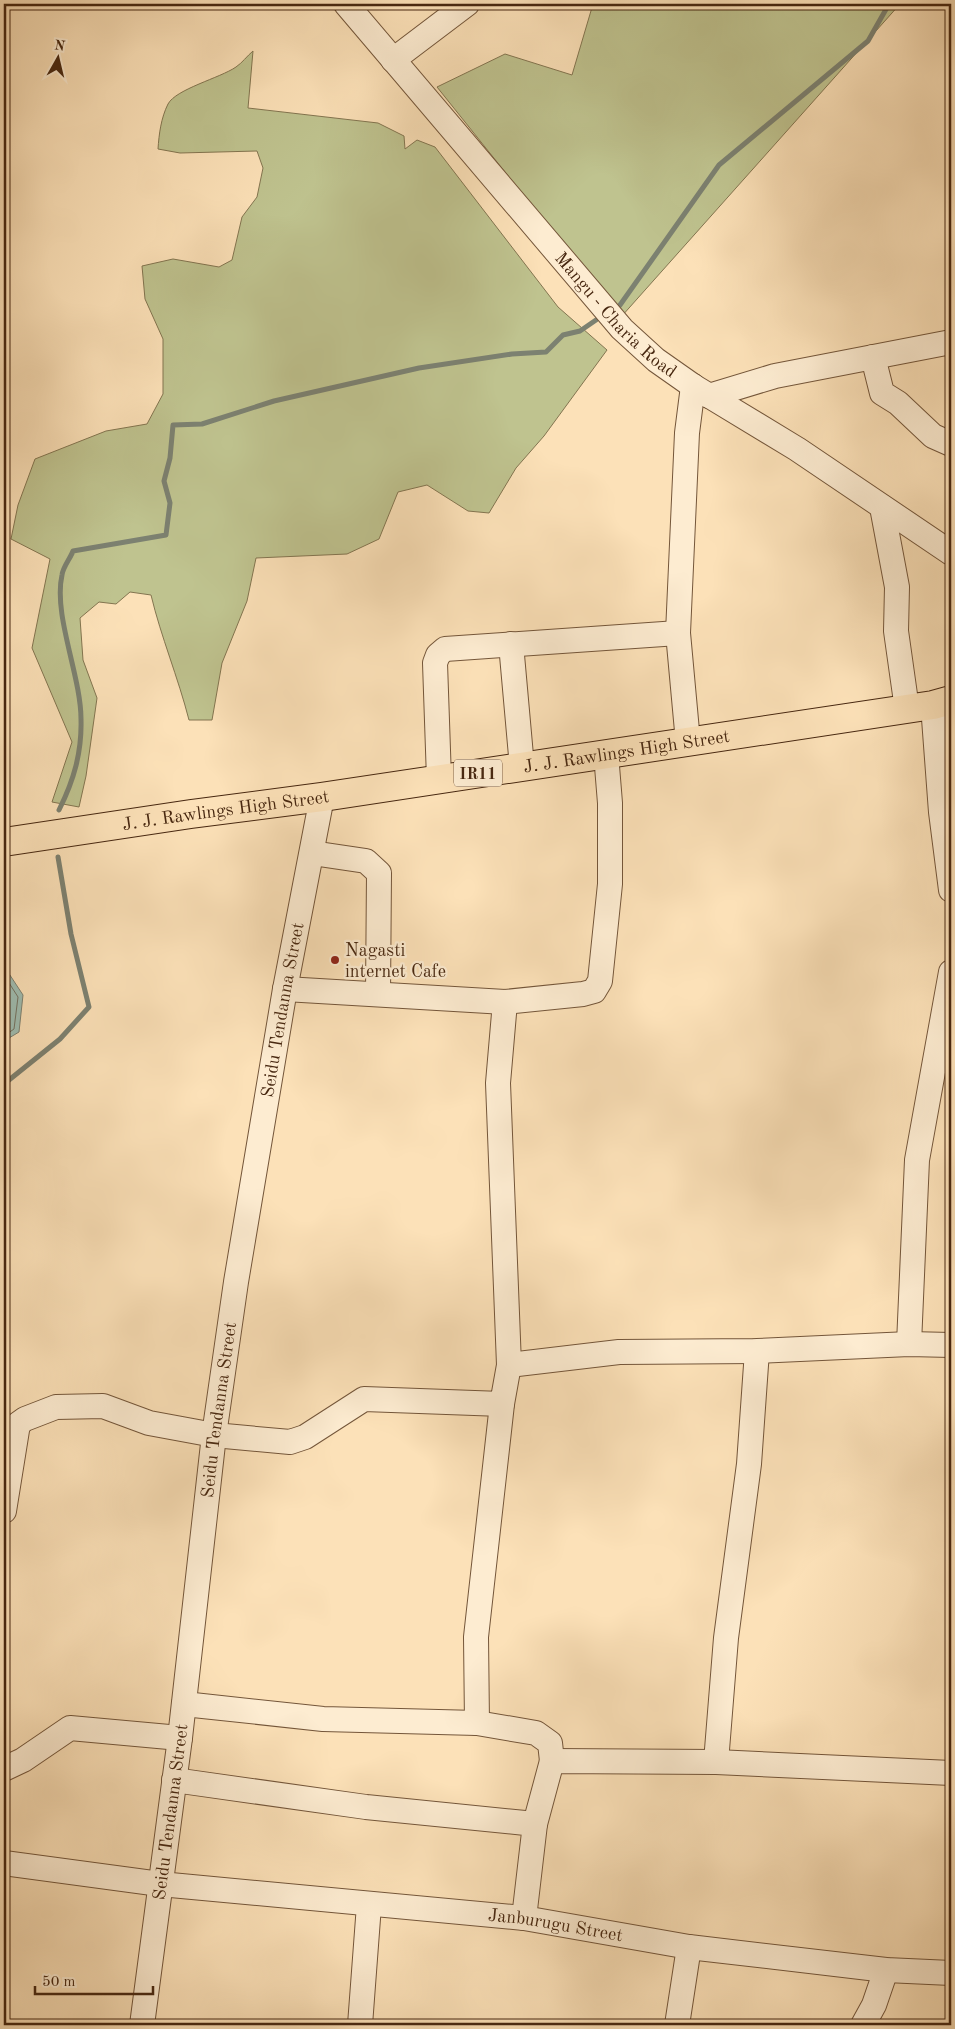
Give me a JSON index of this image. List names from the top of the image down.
{
  "streets": {
    "main road": ["J. J. Rawlings High Street", "IR11"],
    "street": ["Mangu - Charia Road", "Seidu Tendanna Street", "Janburugu Street"]
  },
  "crossings": [
    ["J. J. Rawlings High Street", "Seidu Tendanna Street"],
    ["Seidu Tendanna Street", "Janburugu Street"]
  ],
  "places": ["Nagasti internet Cafe"],
  "scale_bar": "50 m",
  "north": "top"
}
